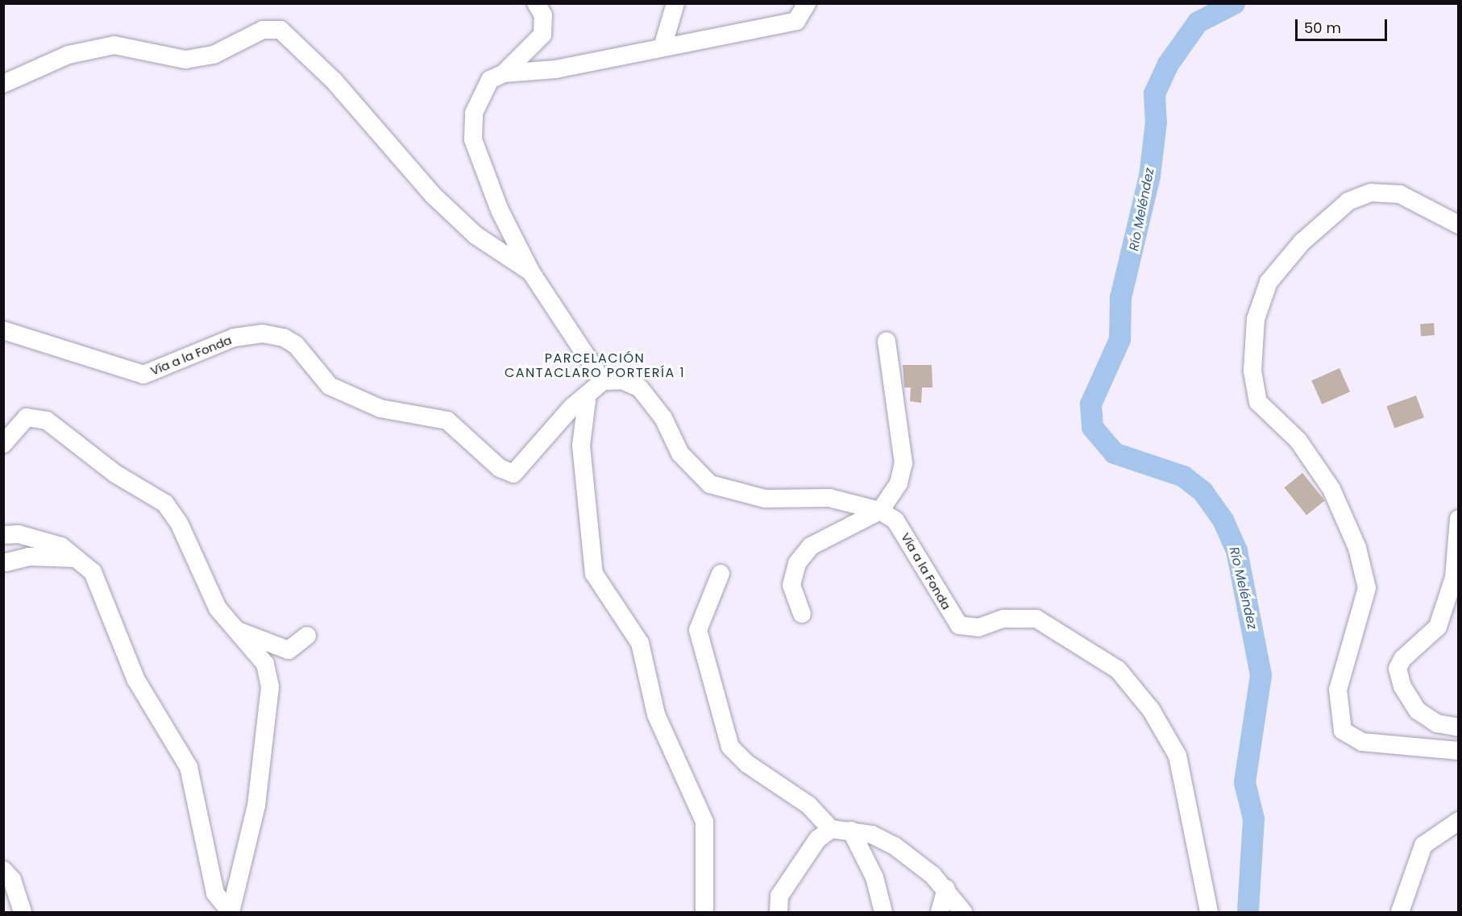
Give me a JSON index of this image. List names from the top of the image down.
{
  "streets": {
    "street": ["Vía a la Fonda"]
  },
  "districts": ["PARCELACIÓN CANTACLARO PORTERÍA 1"],
  "water": ["Río Meléndez"],
  "scale_bar": "50 m"
}
